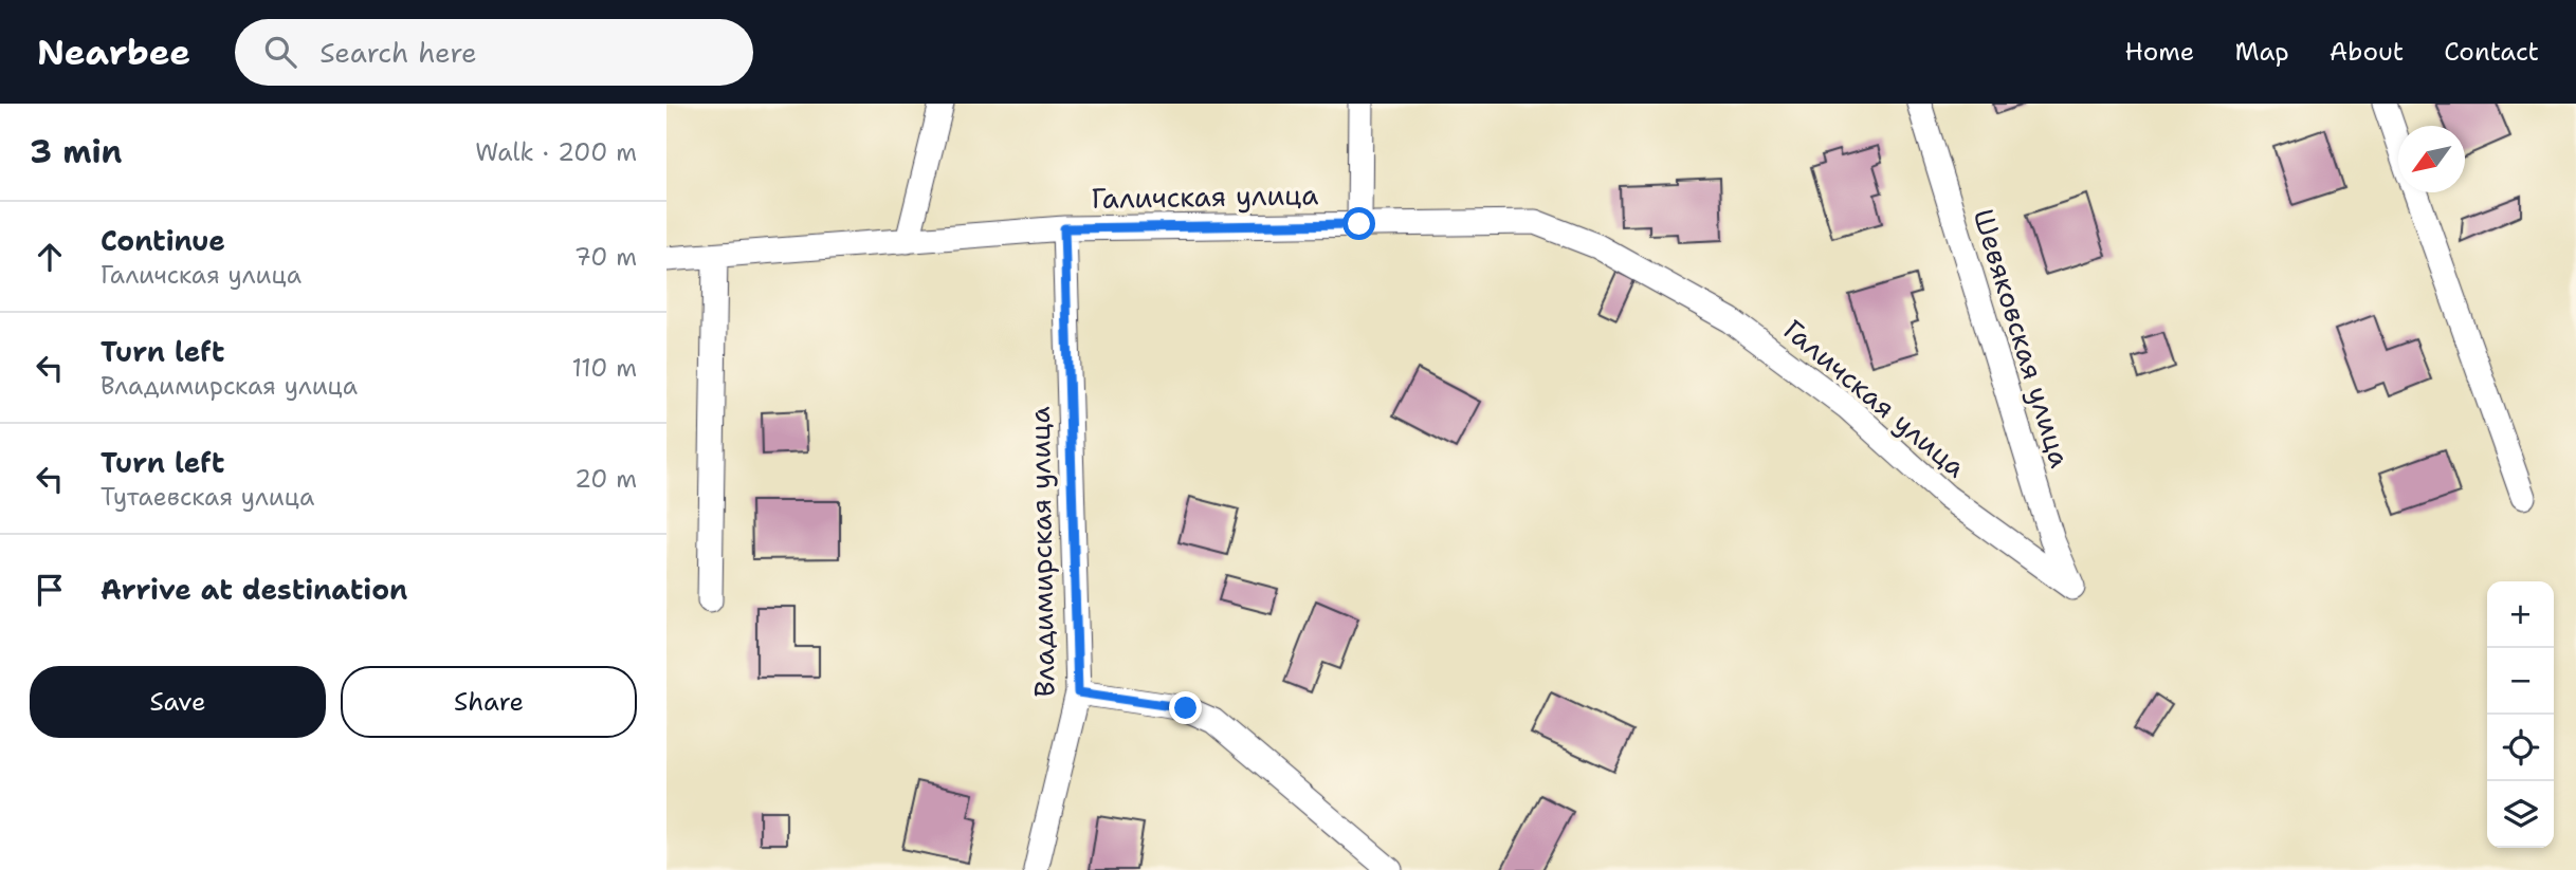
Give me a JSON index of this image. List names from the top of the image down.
{
  "streets": {
    "street": ["Галичская улица", "Шевяковская улица", "Владимирская улица"]
  },
  "crossings": [
    ["Галичская улица", "Шевяковская улица"],
    ["Галичская улица", "Владимирская улица"]
  ],
  "north": "bottom left",
  "page": {
    "header": "Nearbee",
    "search": "Search here",
    "nav": [
      "Home",
      "Map",
      "About",
      "Contact"
    ],
    "heading": ["3 min", "Walk · 200 m"],
    "list": [
      ["Continue", "Галичская улица", "70 m"],
      ["Turn left", "Владимирская улица", "110 m"],
      ["Turn left", "Тутаевская улица", "20 m"],
      "Arrive at destination"
    ],
    "map_buttons": ["+", "−"],
    "buttons": ["Save", "Share"]
  }
}
